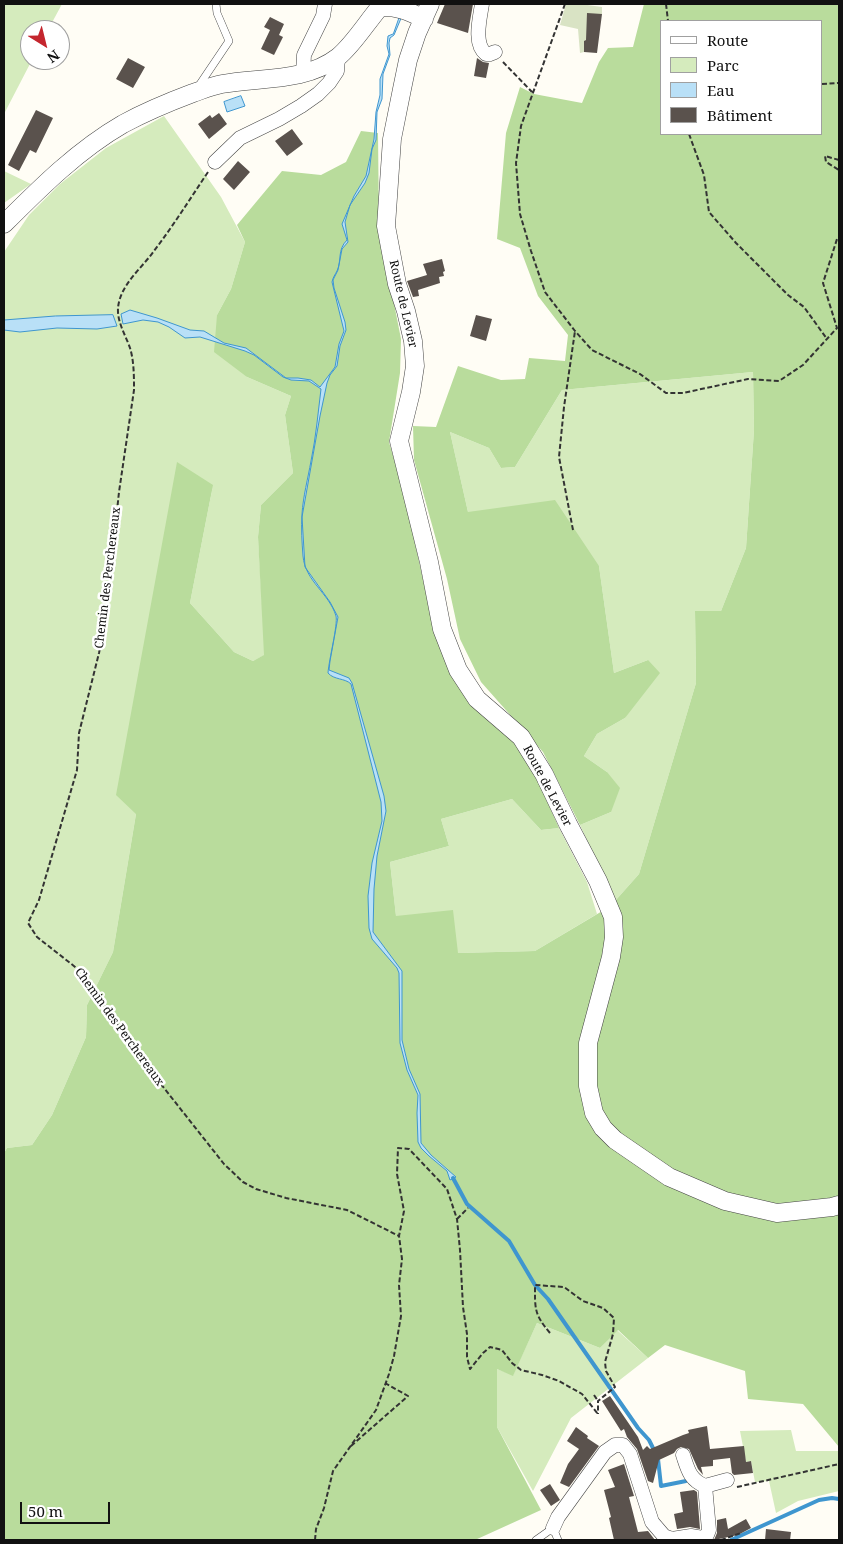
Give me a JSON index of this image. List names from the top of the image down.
{
  "streets": {
    "street": ["Route de Levier"],
    "path": ["Chemin des Perchereaux"]
  },
  "legend": [
    "Route",
    "Parc",
    "Eau",
    "Bâtiment"
  ],
  "scale_bar": "50 m",
  "north": "bottom right"
}
